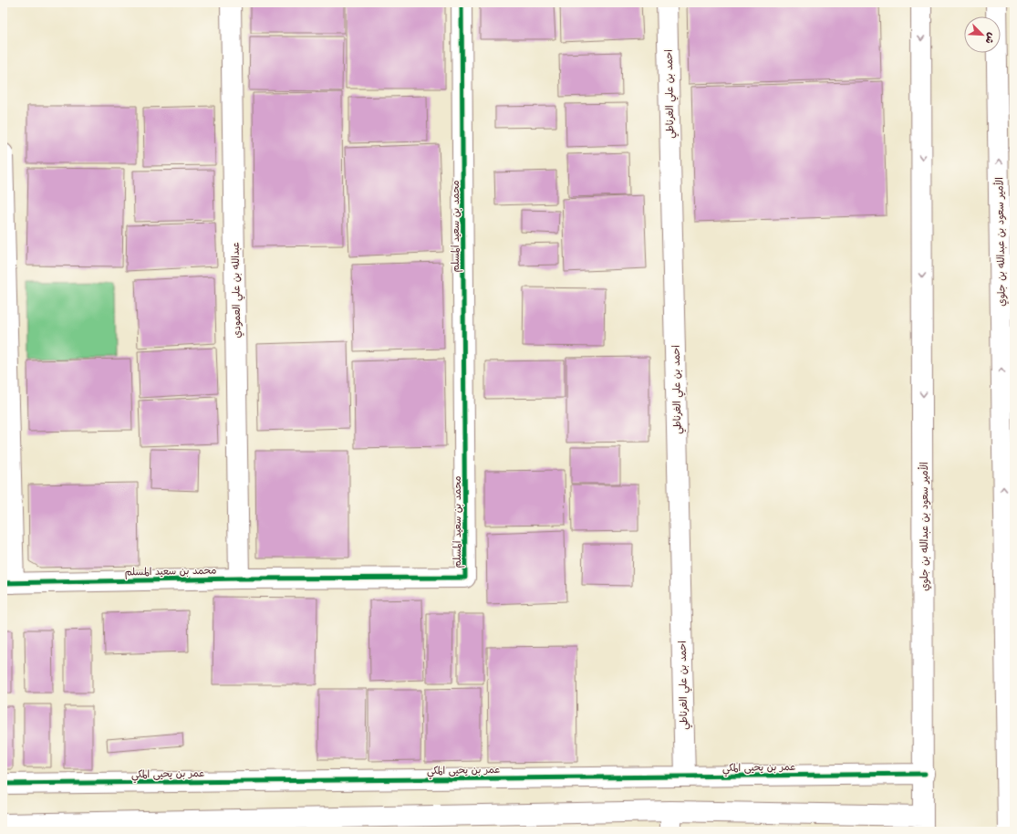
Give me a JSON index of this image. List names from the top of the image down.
{
  "streets": {
    "street": [
      "احمد بن علي الغرناطي",
      "محمد بن سعيد المسلم",
      "الأمير سعود بن عبدالله بن جلوي",
      "عبدالله بن علي العمودي",
      "عمر بن يحيى المكي"
    ]
  },
  "crossings": [
    ["احمد بن علي الغرناطي", "عمر بن يحيى المكي"],
    ["محمد بن سعيد المسلم", "عبدالله بن علي العمودي"],
    ["الأمير سعود بن عبدالله بن جلوي", "عمر بن يحيى المكي"]
  ],
  "north": "bottom right"
}
